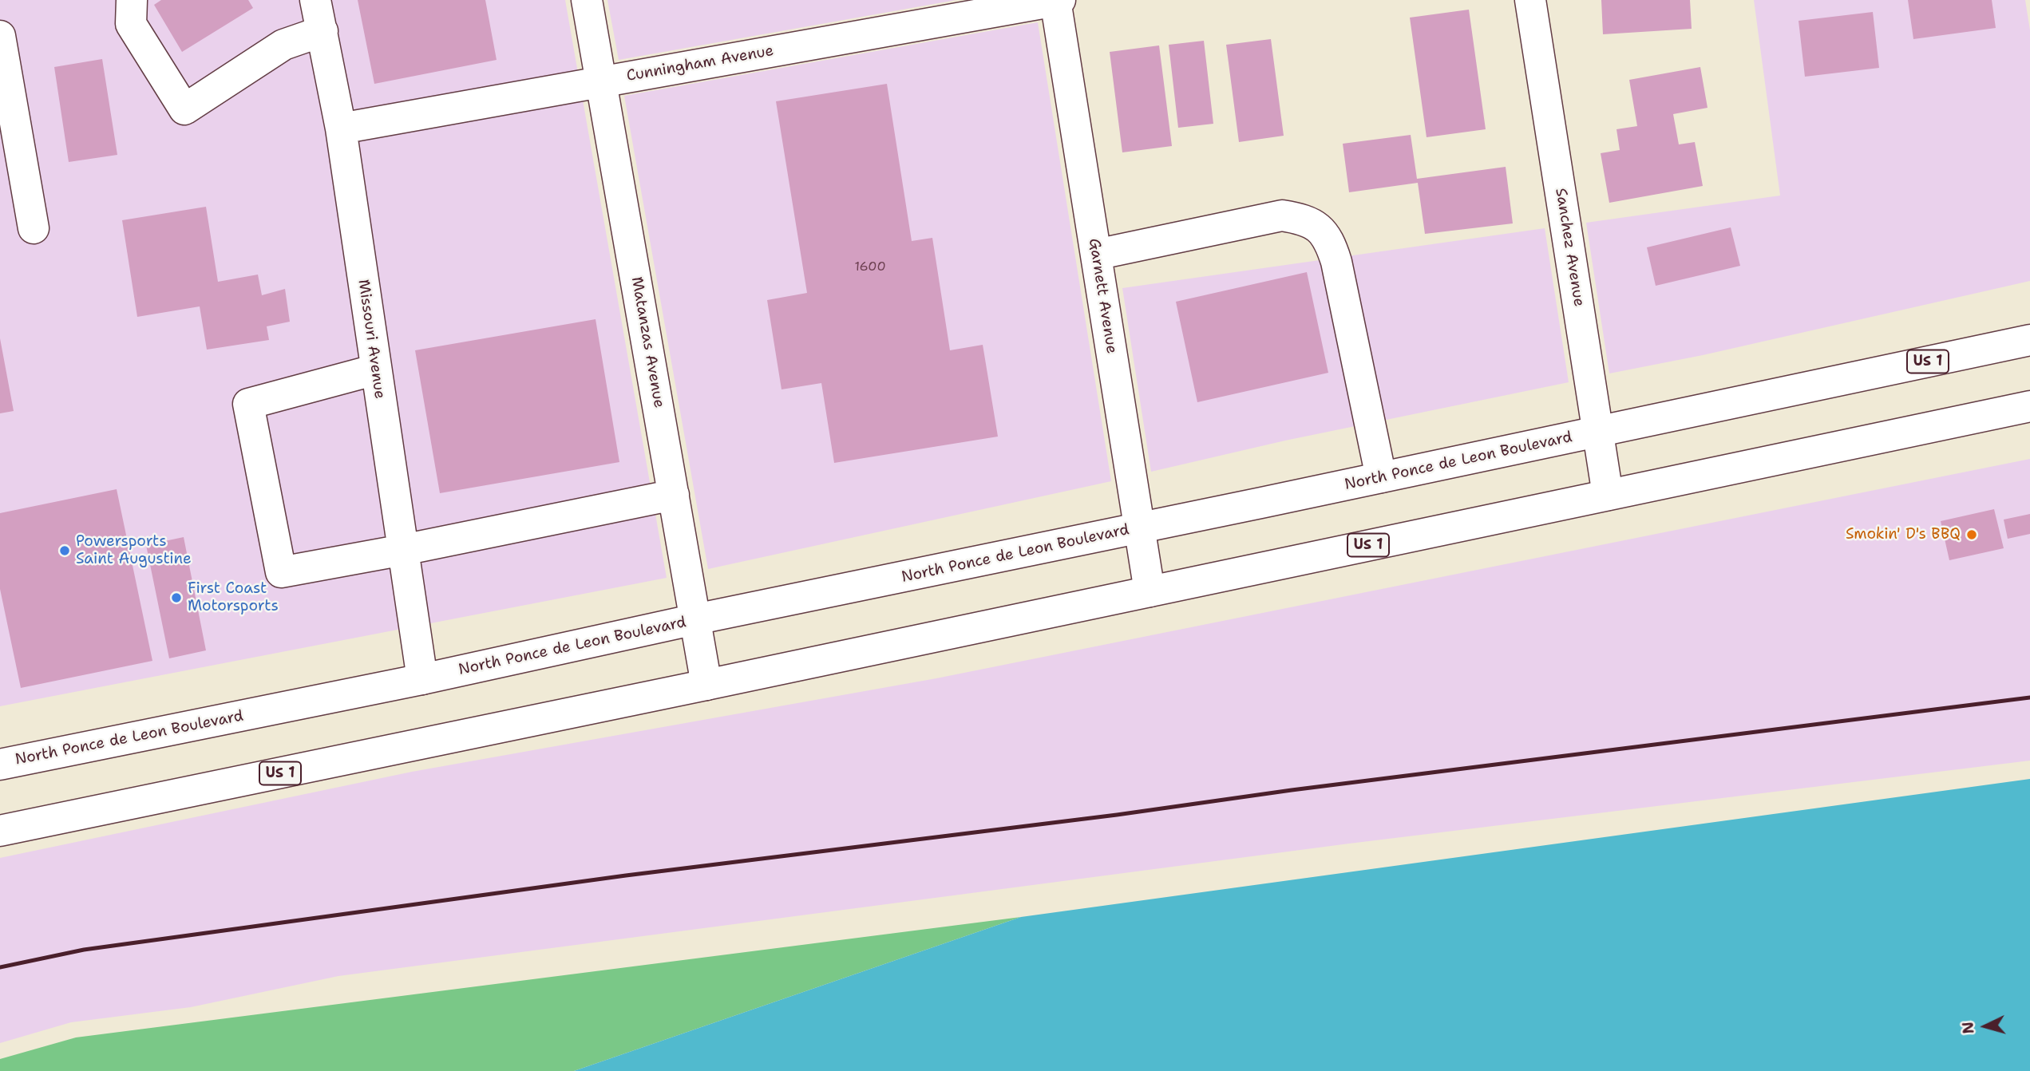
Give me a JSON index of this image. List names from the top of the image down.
{
  "streets": {
    "main road": [
      "Cunningham Avenue",
      "Sanchez Avenue",
      "Garnett Avenue",
      "Missouri Avenue",
      "Matanzas Avenue",
      "US 1",
      "North Ponce de Leon Boulevard"
    ]
  },
  "crossings": [
    ["Cunningham Avenue", "Garnett Avenue"],
    ["Cunningham Avenue", "Missouri Avenue"],
    ["Cunningham Avenue", "Matanzas Avenue"],
    ["Sanchez Avenue", "US 1"],
    ["Sanchez Avenue", "North Ponce de Leon Boulevard"],
    ["Garnett Avenue", "US 1"],
    ["Garnett Avenue", "North Ponce de Leon Boulevard"],
    ["Missouri Avenue", "North Ponce de Leon Boulevard"],
    ["Matanzas Avenue", "US 1"],
    ["Matanzas Avenue", "North Ponce de Leon Boulevard"]
  ],
  "places": ["Smokin' D's BBQ", "Powersports Saint Augustine", "First Coast Motorsports"],
  "house_numbers": ["1600"],
  "north": "left"
}
